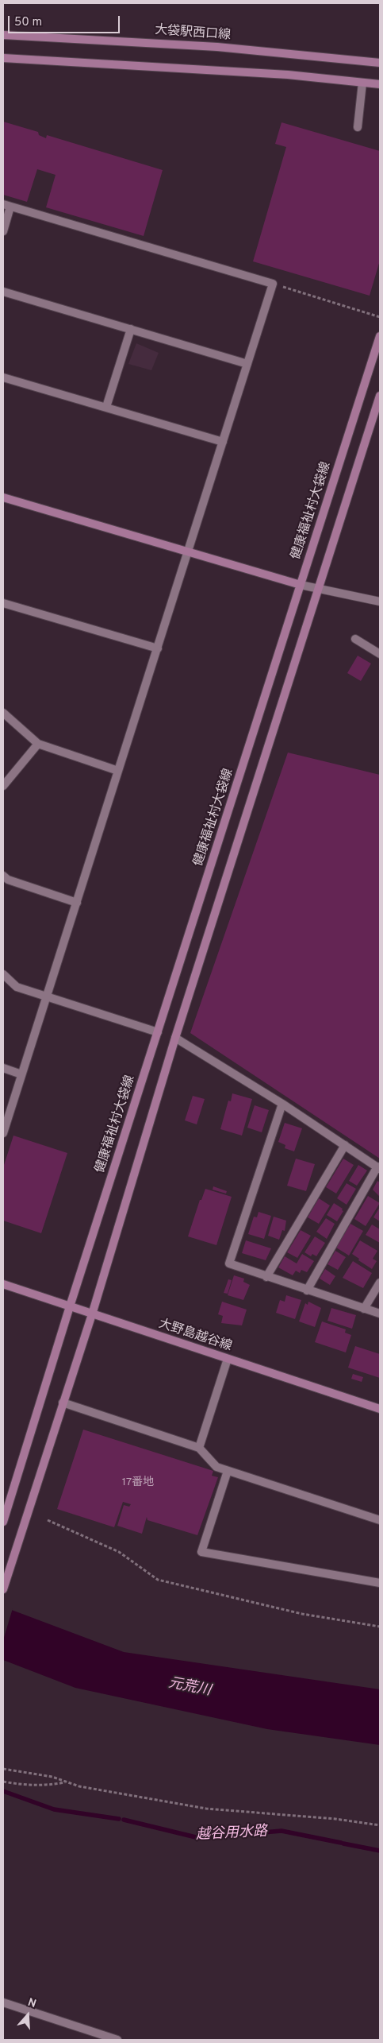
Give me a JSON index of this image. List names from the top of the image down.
{
  "streets": {
    "street": ["大袋駅西口線", "健康福祉村大袋線", "大野島越谷線"]
  },
  "crossings": [
    ["健康福祉村大袋線", "大野島越谷線"]
  ],
  "water": ["元荒川", "越谷用水路"],
  "house_numbers": ["17番地"],
  "scale_bar": "50 m",
  "north": "top"
}
